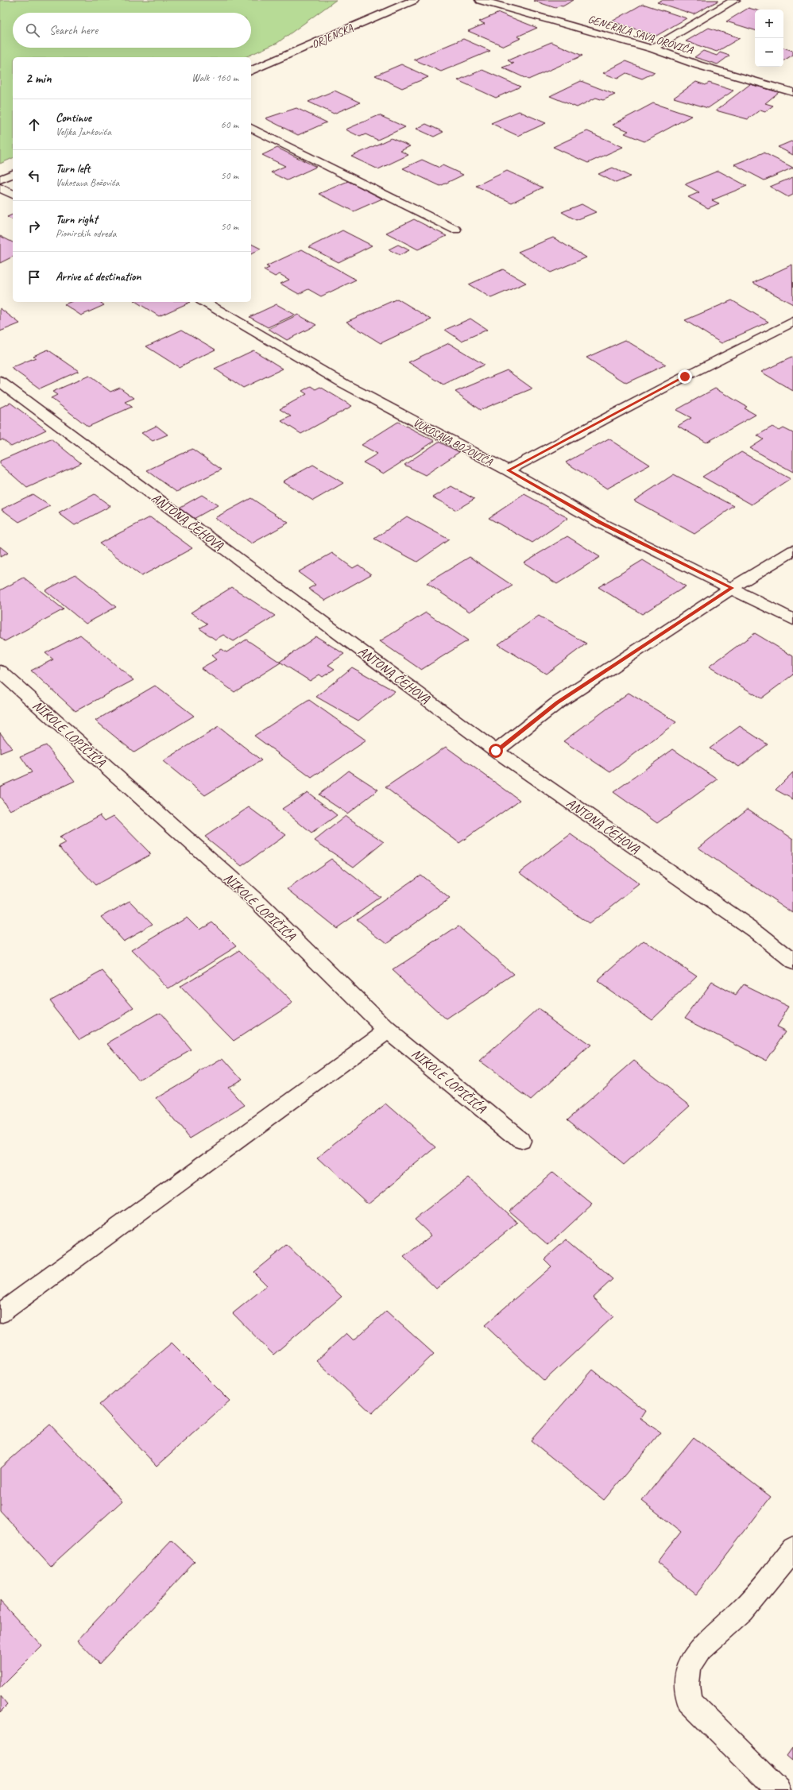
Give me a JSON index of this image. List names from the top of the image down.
{
  "streets": {
    "street": [
      "GENERALA SAVA OROVIĆA",
      "ORJENSKA",
      "VUKOSAVA BOŽOVIĆA",
      "ANTONA ČEHOVA",
      "NIKOLE LOPIČIĆA"
    ]
  },
  "page": {
    "map_buttons": ["+", "−"],
    "search": "Search here",
    "heading": ["2 min", "Walk · 160 m"],
    "list": [
      ["Continue", "Veljka Jankovića", "60 m"],
      ["Turn left", "Vukosava Božovića", "50 m"],
      ["Turn right", "Pionirskih odreda", "50 m"],
      "Arrive at destination"
    ]
  }
}
